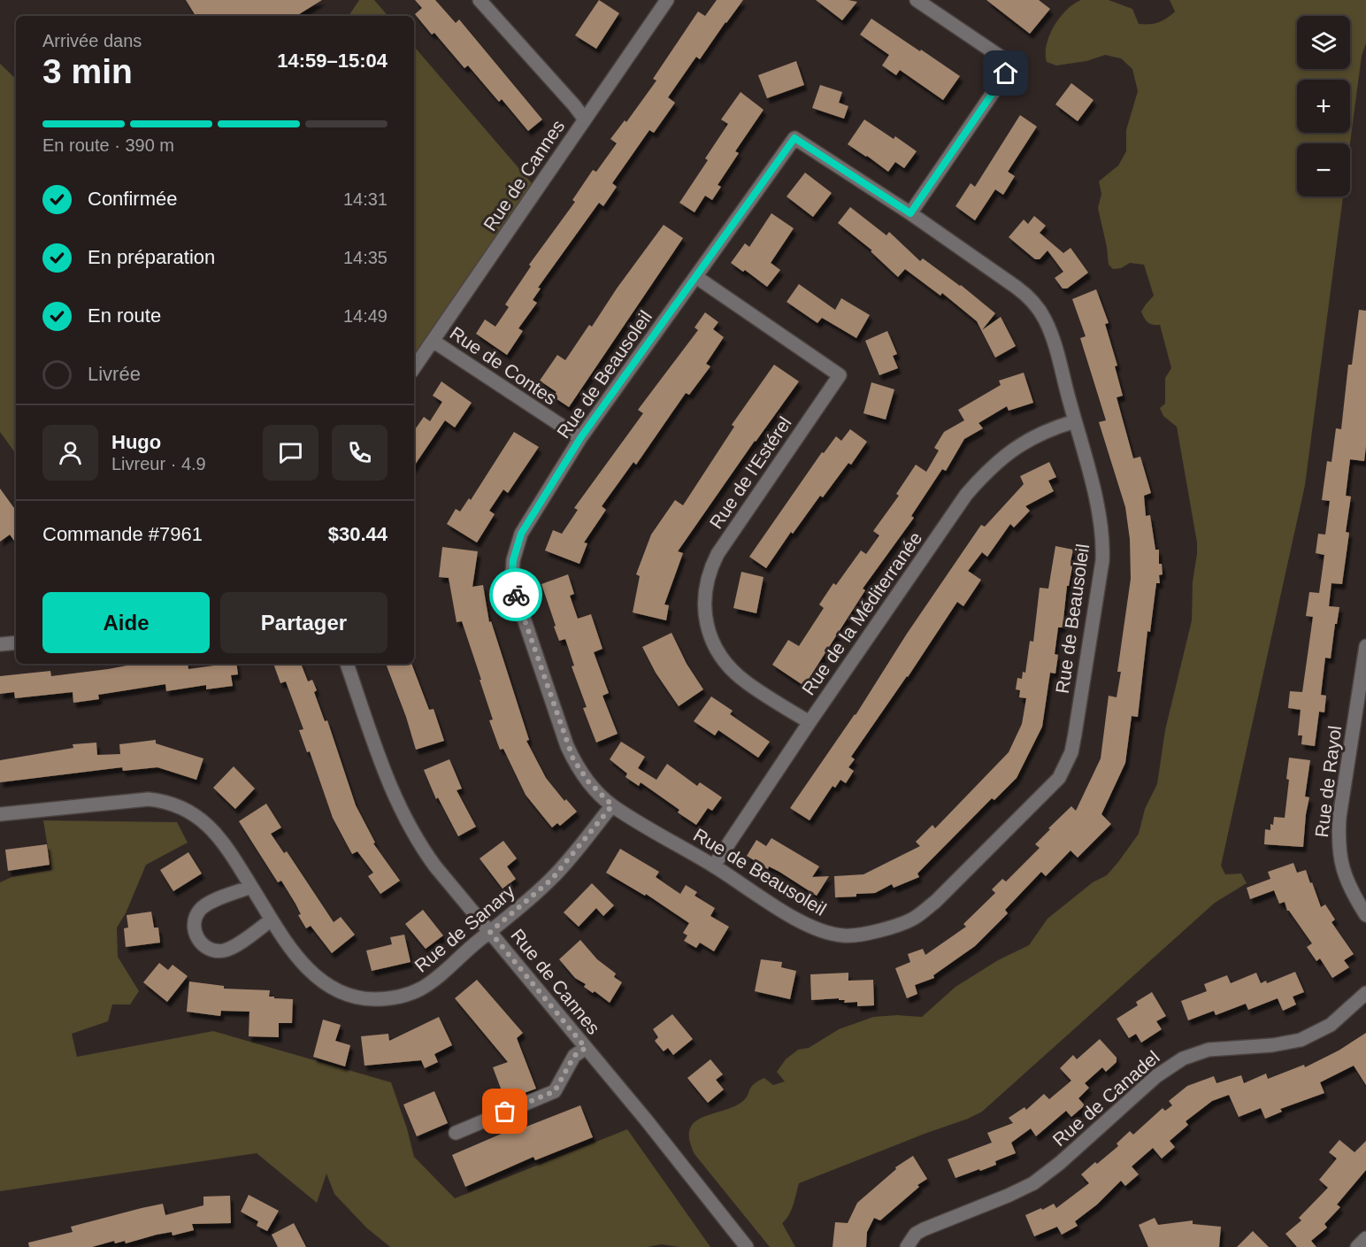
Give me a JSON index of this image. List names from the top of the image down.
{
  "streets": {
    "street": [
      "Rue de Cannes",
      "Rue de Contes",
      "Rue de Beausoleil",
      "Rue de l'Estérel",
      "Rue de la Méditerranée",
      "Rue de Rayol",
      "Rue de Sanary",
      "Rue de Canadel"
    ]
  },
  "crossings": [
    ["Rue de Cannes", "Rue de Contes"],
    ["Rue de Cannes", "Rue de Sanary"],
    ["Rue de Contes", "Rue de Beausoleil"],
    ["Rue de Beausoleil", "Rue de l'Estérel"],
    ["Rue de Beausoleil", "Rue de la Méditerranée"],
    ["Rue de Beausoleil", "Rue de Sanary"],
    ["Rue de l'Estérel", "Rue de la Méditerranée"]
  ],
  "page": {
    "map_buttons": ["+", "−"],
    "heading": ["3 min", "Arrivée dans", "14:59–15:04"],
    "panel": [
      "Hugo",
      "Livreur · 4.9",
      "Commande #7961",
      "$30.44"
    ],
    "bar": "En route · 390 m",
    "list": [
      ["Confirmée", "14:31"],
      ["En préparation", "14:35"],
      ["En route", "14:49"],
      "Livrée"
    ],
    "buttons": ["Aide", "Partager"]
  }
}
